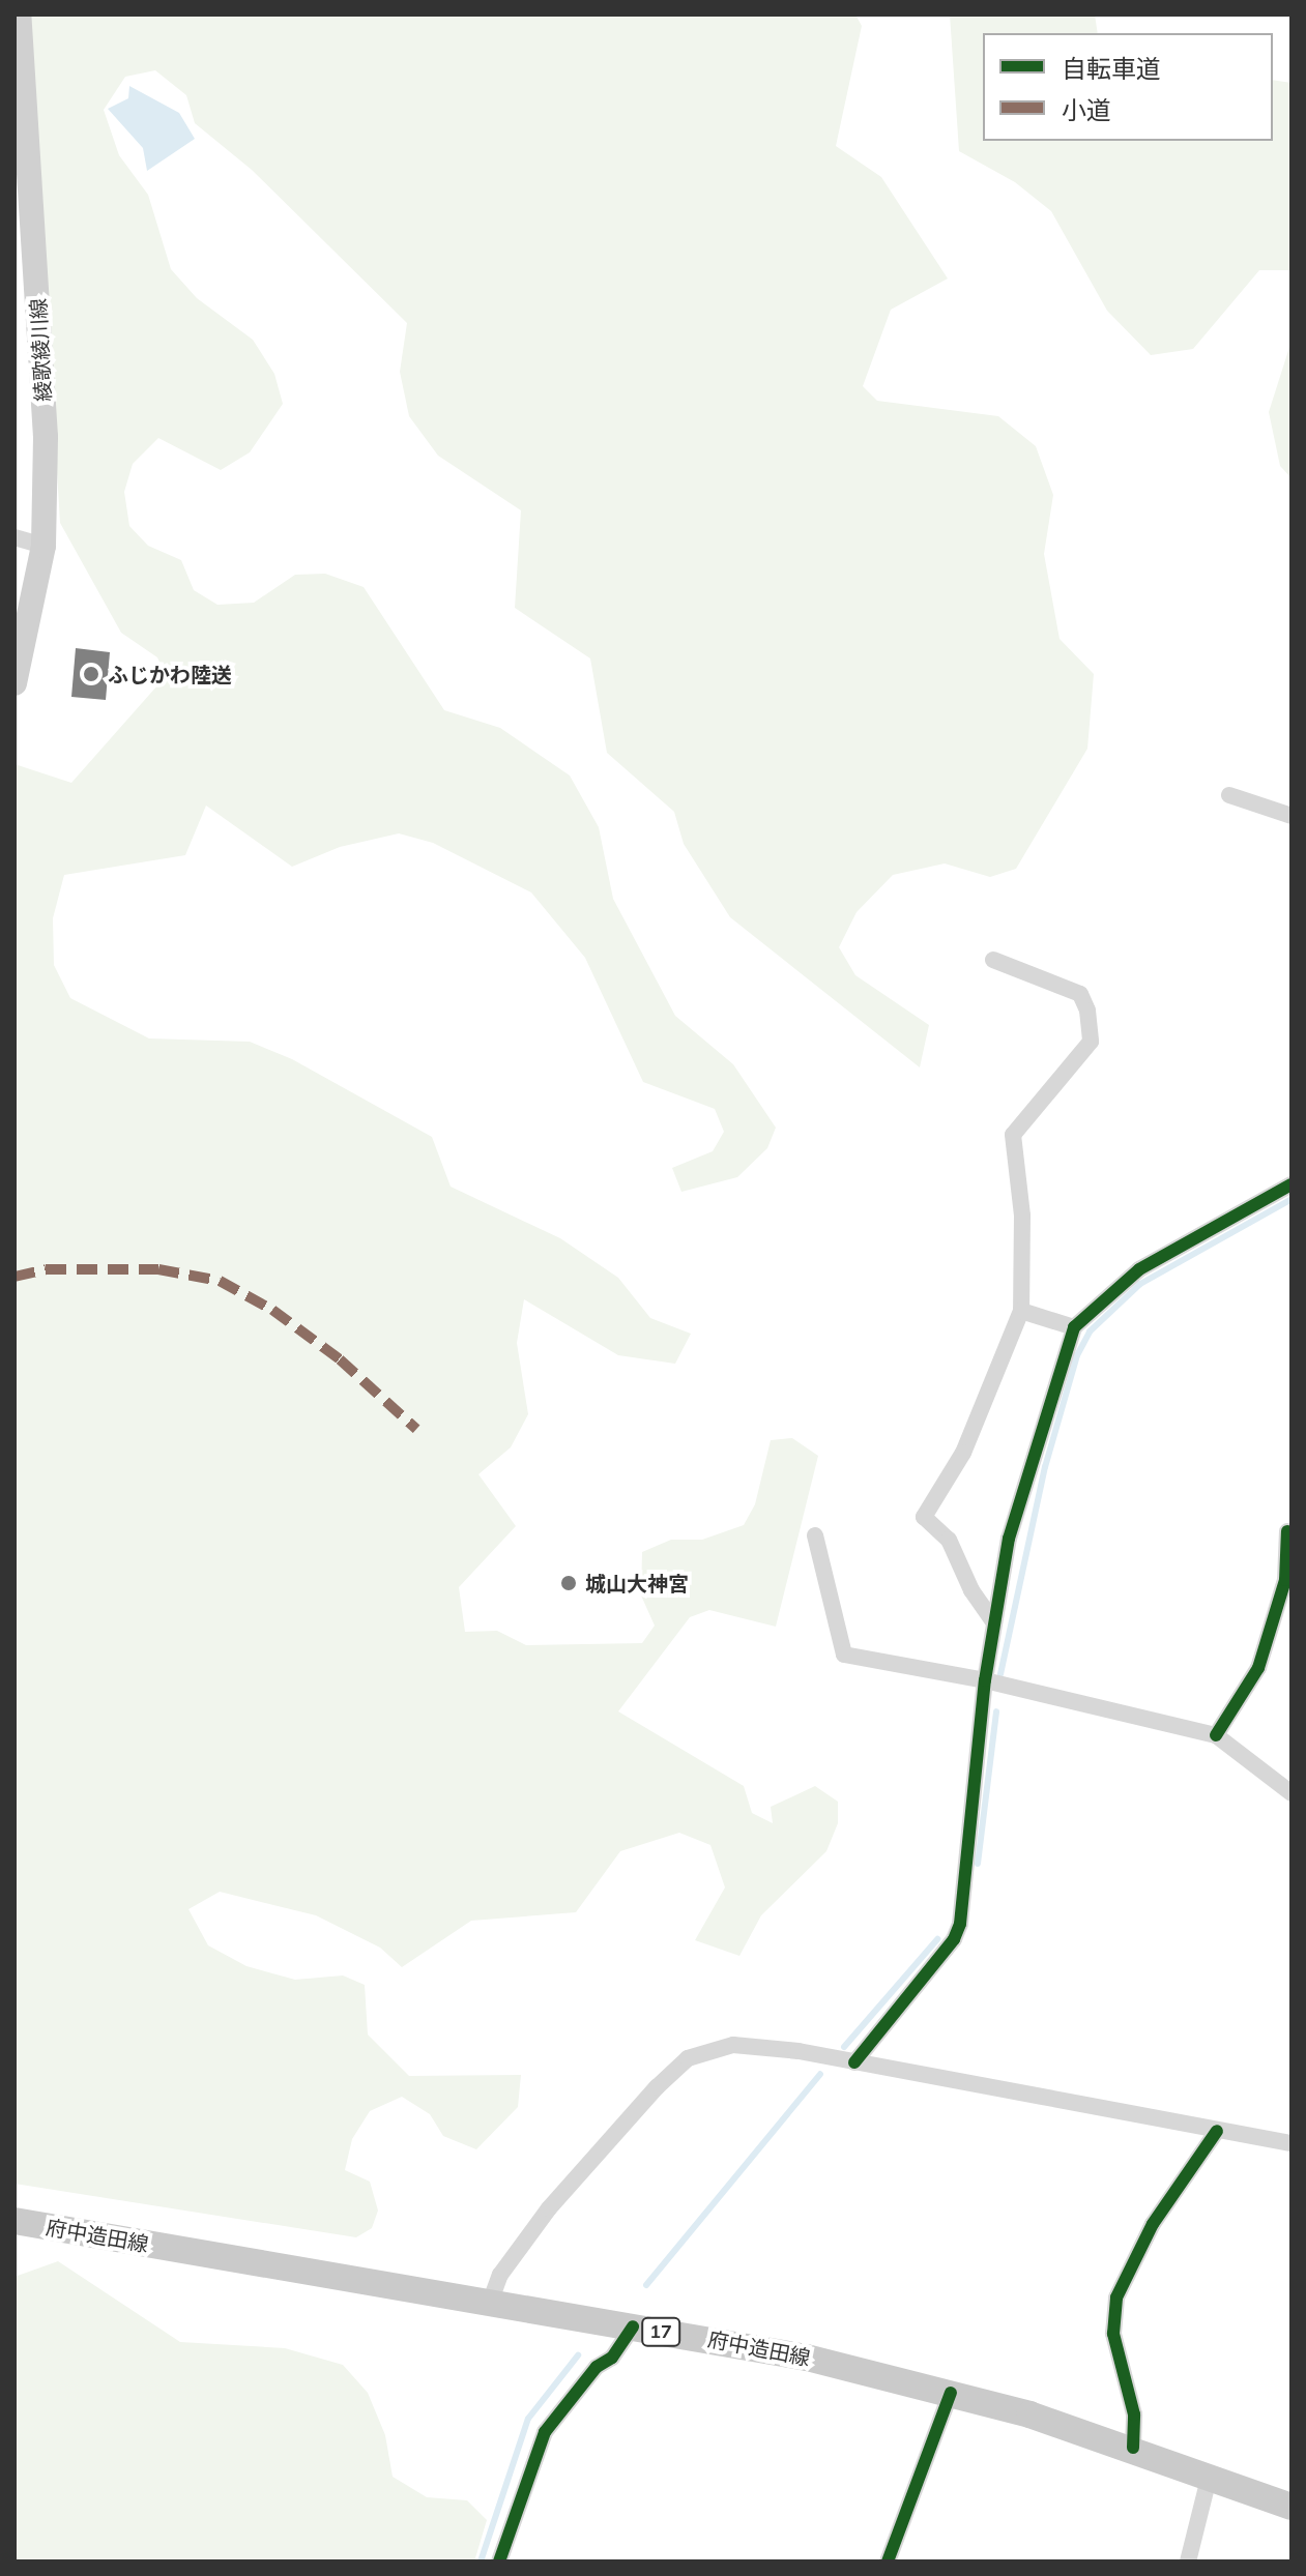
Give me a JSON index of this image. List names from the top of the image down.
{
  "streets": {
    "main road": ["綾歌綾川線", "府中造田線", "17"]
  },
  "places": ["ふじかわ陸送", "城山大神宮"],
  "legend": ["自転車道", "小道"]
}
